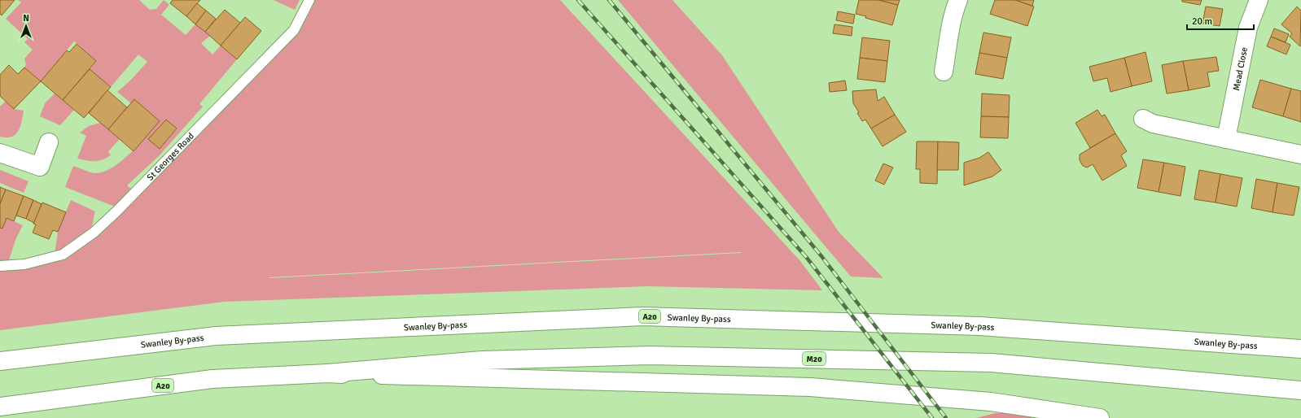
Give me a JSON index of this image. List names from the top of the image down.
{
  "streets": {
    "main road": [
      "Mead Close",
      "A20",
      "Swanley By-pass",
      "M20"
    ],
    "lane": ["St Georges Road"]
  },
  "crossings": [
    ["A20", "M20"]
  ],
  "scale_bar": "20 m",
  "north": "top"
}
